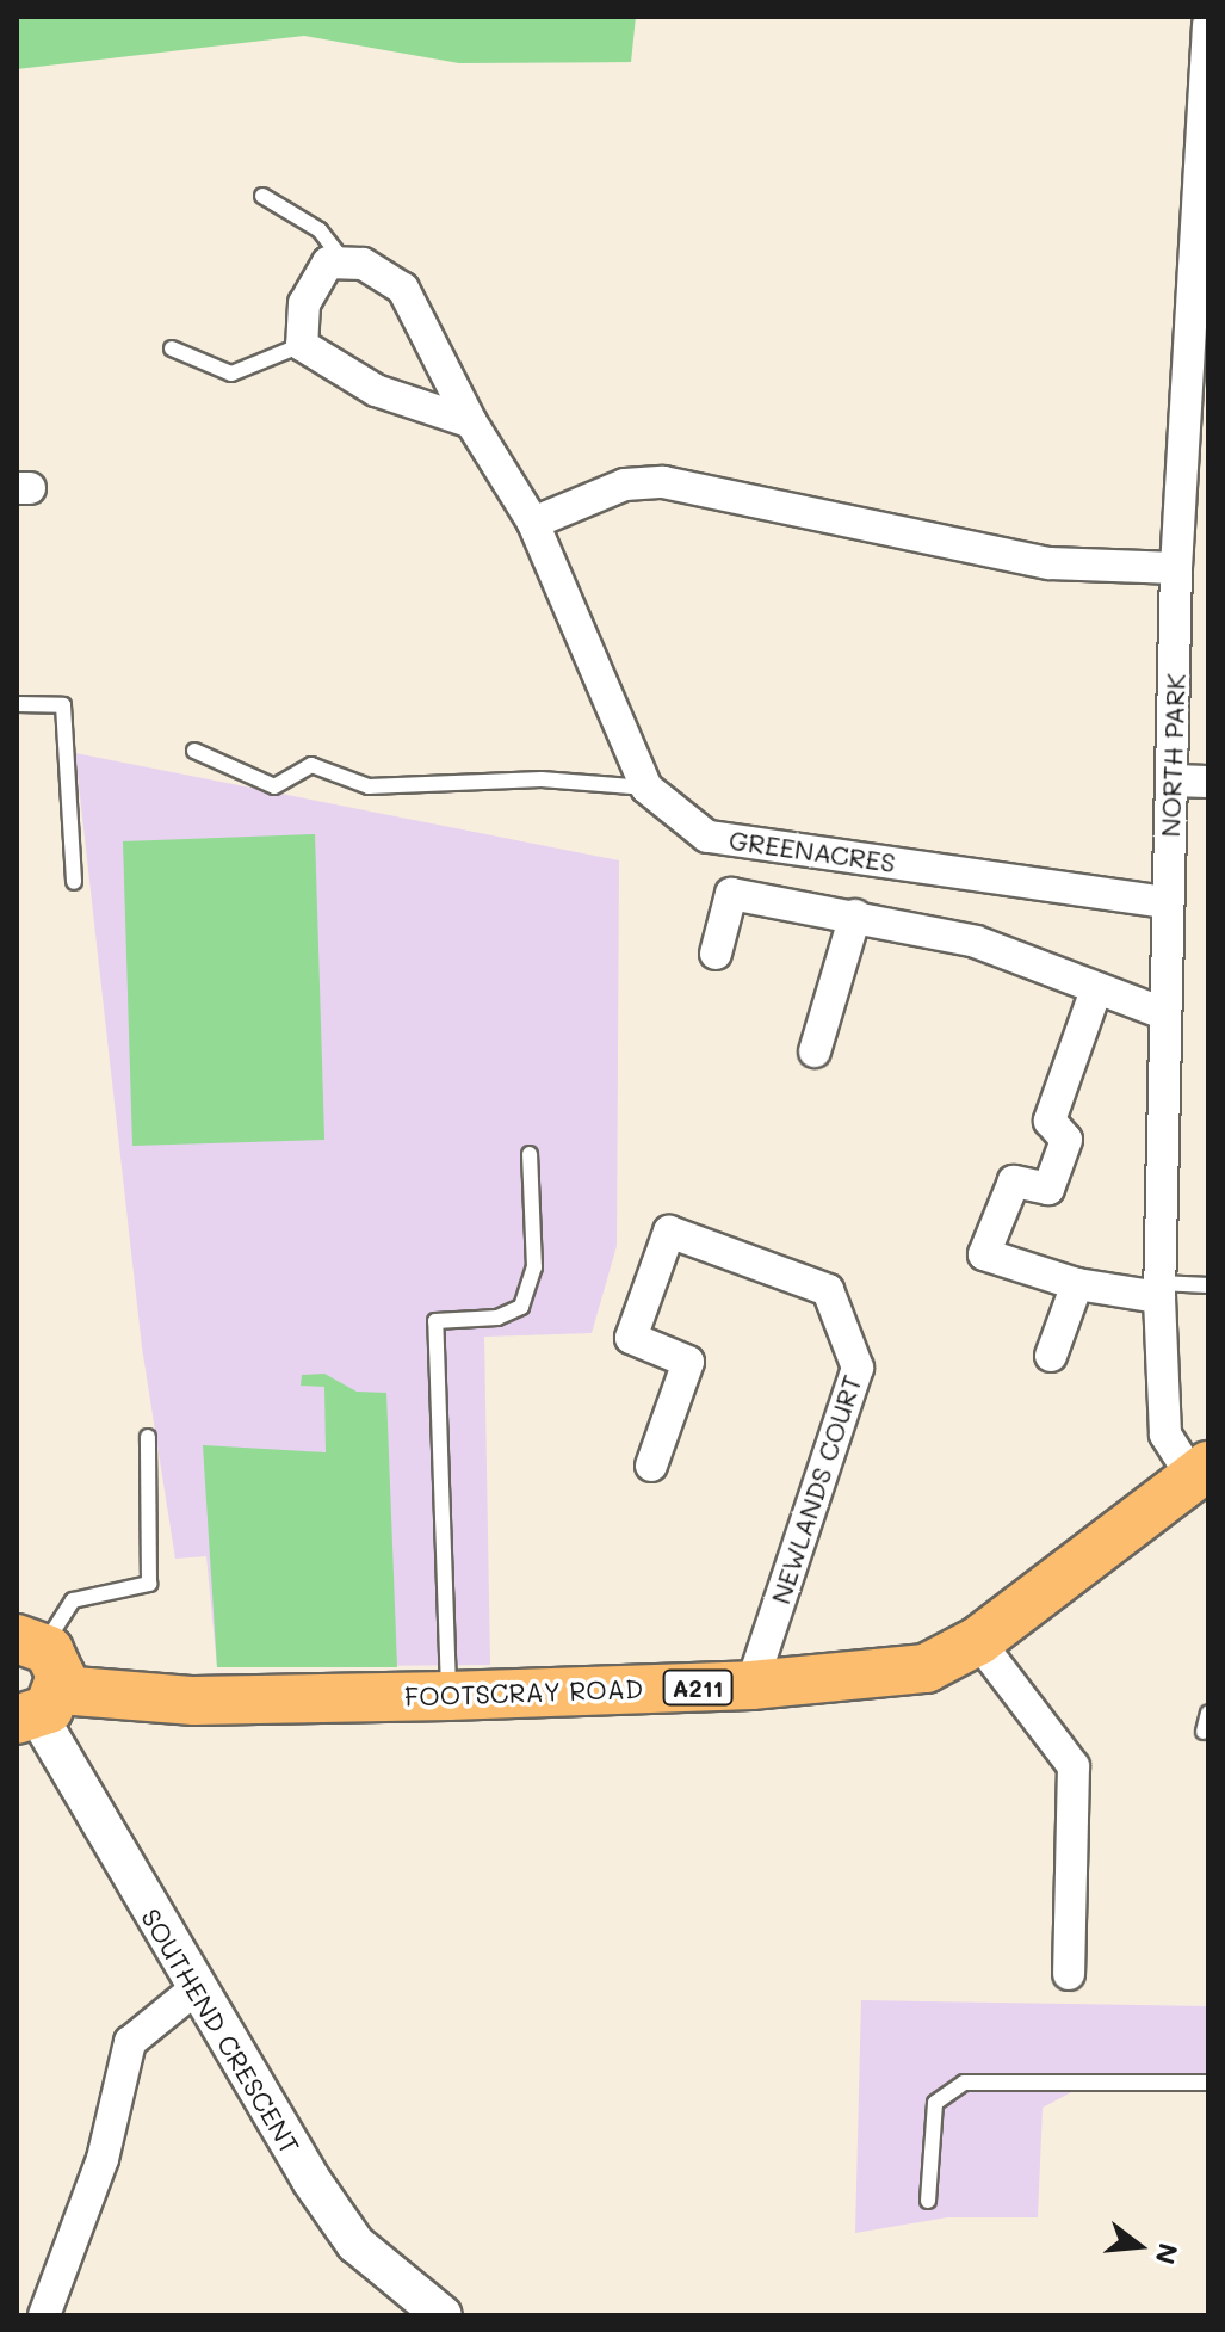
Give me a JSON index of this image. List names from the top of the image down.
{
  "streets": {
    "main road": ["A211", "FOOTSCRAY ROAD", "SOUTHEND CRESCENT"],
    "street": ["NORTH PARK", "GREENACRES", "NEWLANDS COURT"]
  },
  "crossings": [
    ["NORTH PARK", "GREENACRES"],
    ["NORTH PARK", "FOOTSCRAY ROAD"],
    ["NEWLANDS COURT", "FOOTSCRAY ROAD"],
    ["FOOTSCRAY ROAD", "SOUTHEND CRESCENT"]
  ],
  "north": "right"
}
